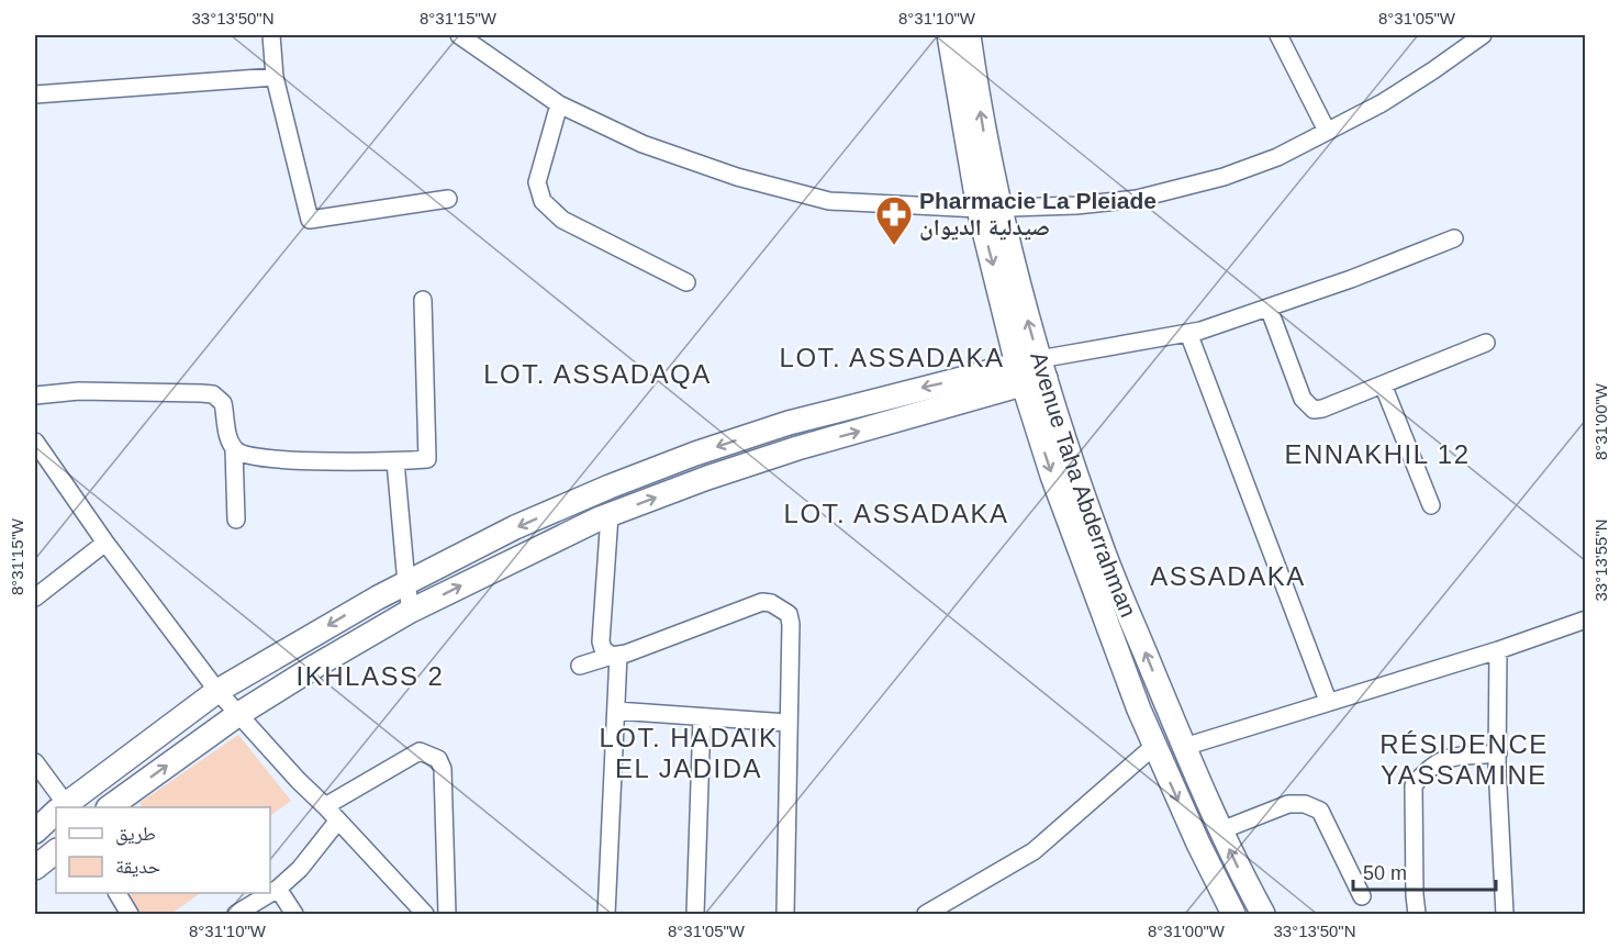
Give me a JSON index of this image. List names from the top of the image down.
{
  "streets": {
    "street": ["Avenue Taha Abderrahman"]
  },
  "districts": [
    "LOT. ASSADAKA",
    "LOT. ASSADAQA",
    "ENNAKHIL 12",
    "LOT. ASSADAKA",
    "ASSADAKA",
    "IKHLASS 2",
    "LOT. HADAIK EL JADIDA",
    "RÉSIDENCE YASSAMINE"
  ],
  "places": {
    "pharmacy": ["Pharmacie La Pleiade صيدلية الديوان"]
  },
  "legend": ["طريق", "حديقة"],
  "scale_bar": "50 m",
  "coordinates": [
    "33°13'50\"N",
    "8°31'15\"W",
    "8°31'10\"W",
    "8°31'05\"W",
    "8°31'00\"W",
    "33°13'55\"N"
  ]
}
